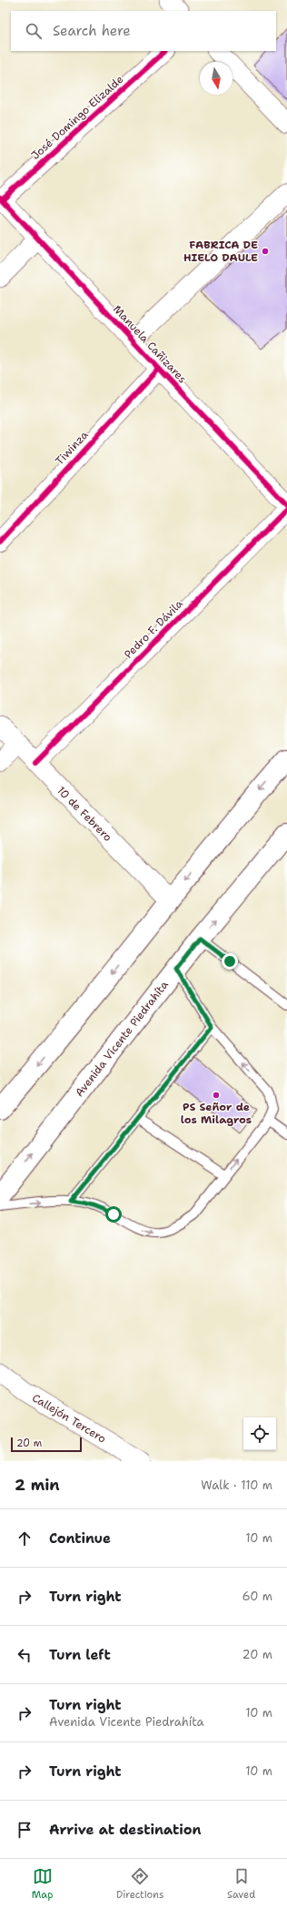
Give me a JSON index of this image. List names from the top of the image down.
{
  "streets": {
    "main road": ["Avenida Vicente Piedrahíta"],
    "street": [
      "José Domingo Elizalde",
      "Manuela Cañizares",
      "Tiwinza",
      "Pedro F. Dávila",
      "10 de Febrero",
      "Callejón Tercero"
    ]
  },
  "crossings": [
    ["José Domingo Elizalde", "Manuela Cañizares"],
    ["Manuela Cañizares", "Tiwinza"],
    ["Pedro F. Dávila", "10 de Febrero"]
  ],
  "places": ["FABRICA DE HIELO DAULE", "PS Señor de los Milagros"],
  "scale_bar": "20 m",
  "north": "bottom",
  "page": {
    "search": "Search here",
    "scale": "20 m",
    "heading": ["2 min", "Walk · 110 m"],
    "list": [
      ["Continue", "10 m"],
      ["Turn right", "60 m"],
      ["Turn left", "20 m"],
      ["Turn right", "Avenida Vicente Piedrahíta", "10 m"],
      ["Turn right", "10 m"],
      "Arrive at destination"
    ],
    "nav": ["Map", "Directions", "Saved"]
  }
}
